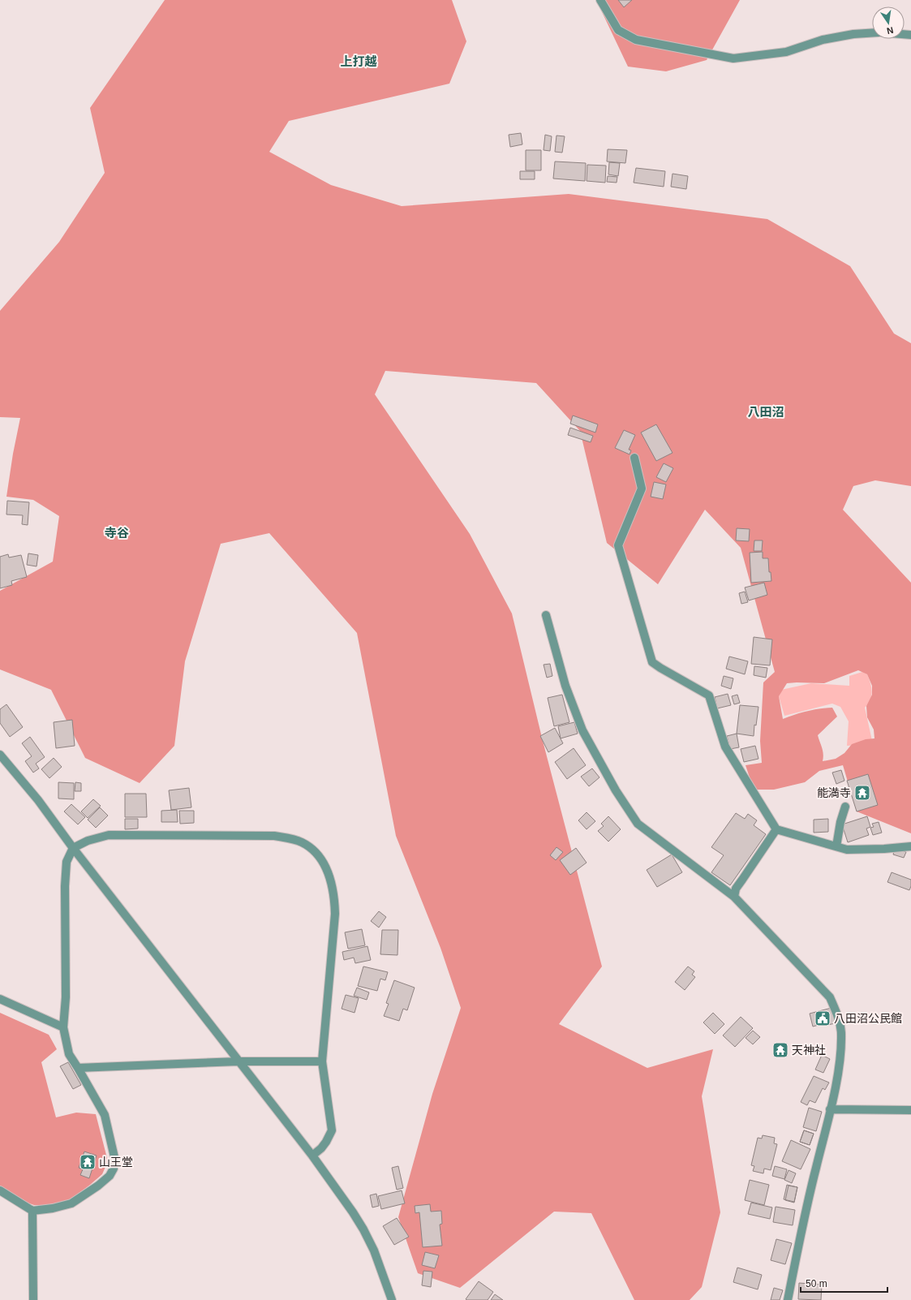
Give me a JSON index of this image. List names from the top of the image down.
{
  "districts": ["上打越", "八田沼", "寺谷"],
  "places": {
    "temple": ["能満寺", "天神社", "山王堂"],
    "public building": ["八田沼公民館"]
  },
  "scale_bar": "50 m",
  "north": "bottom"
}
